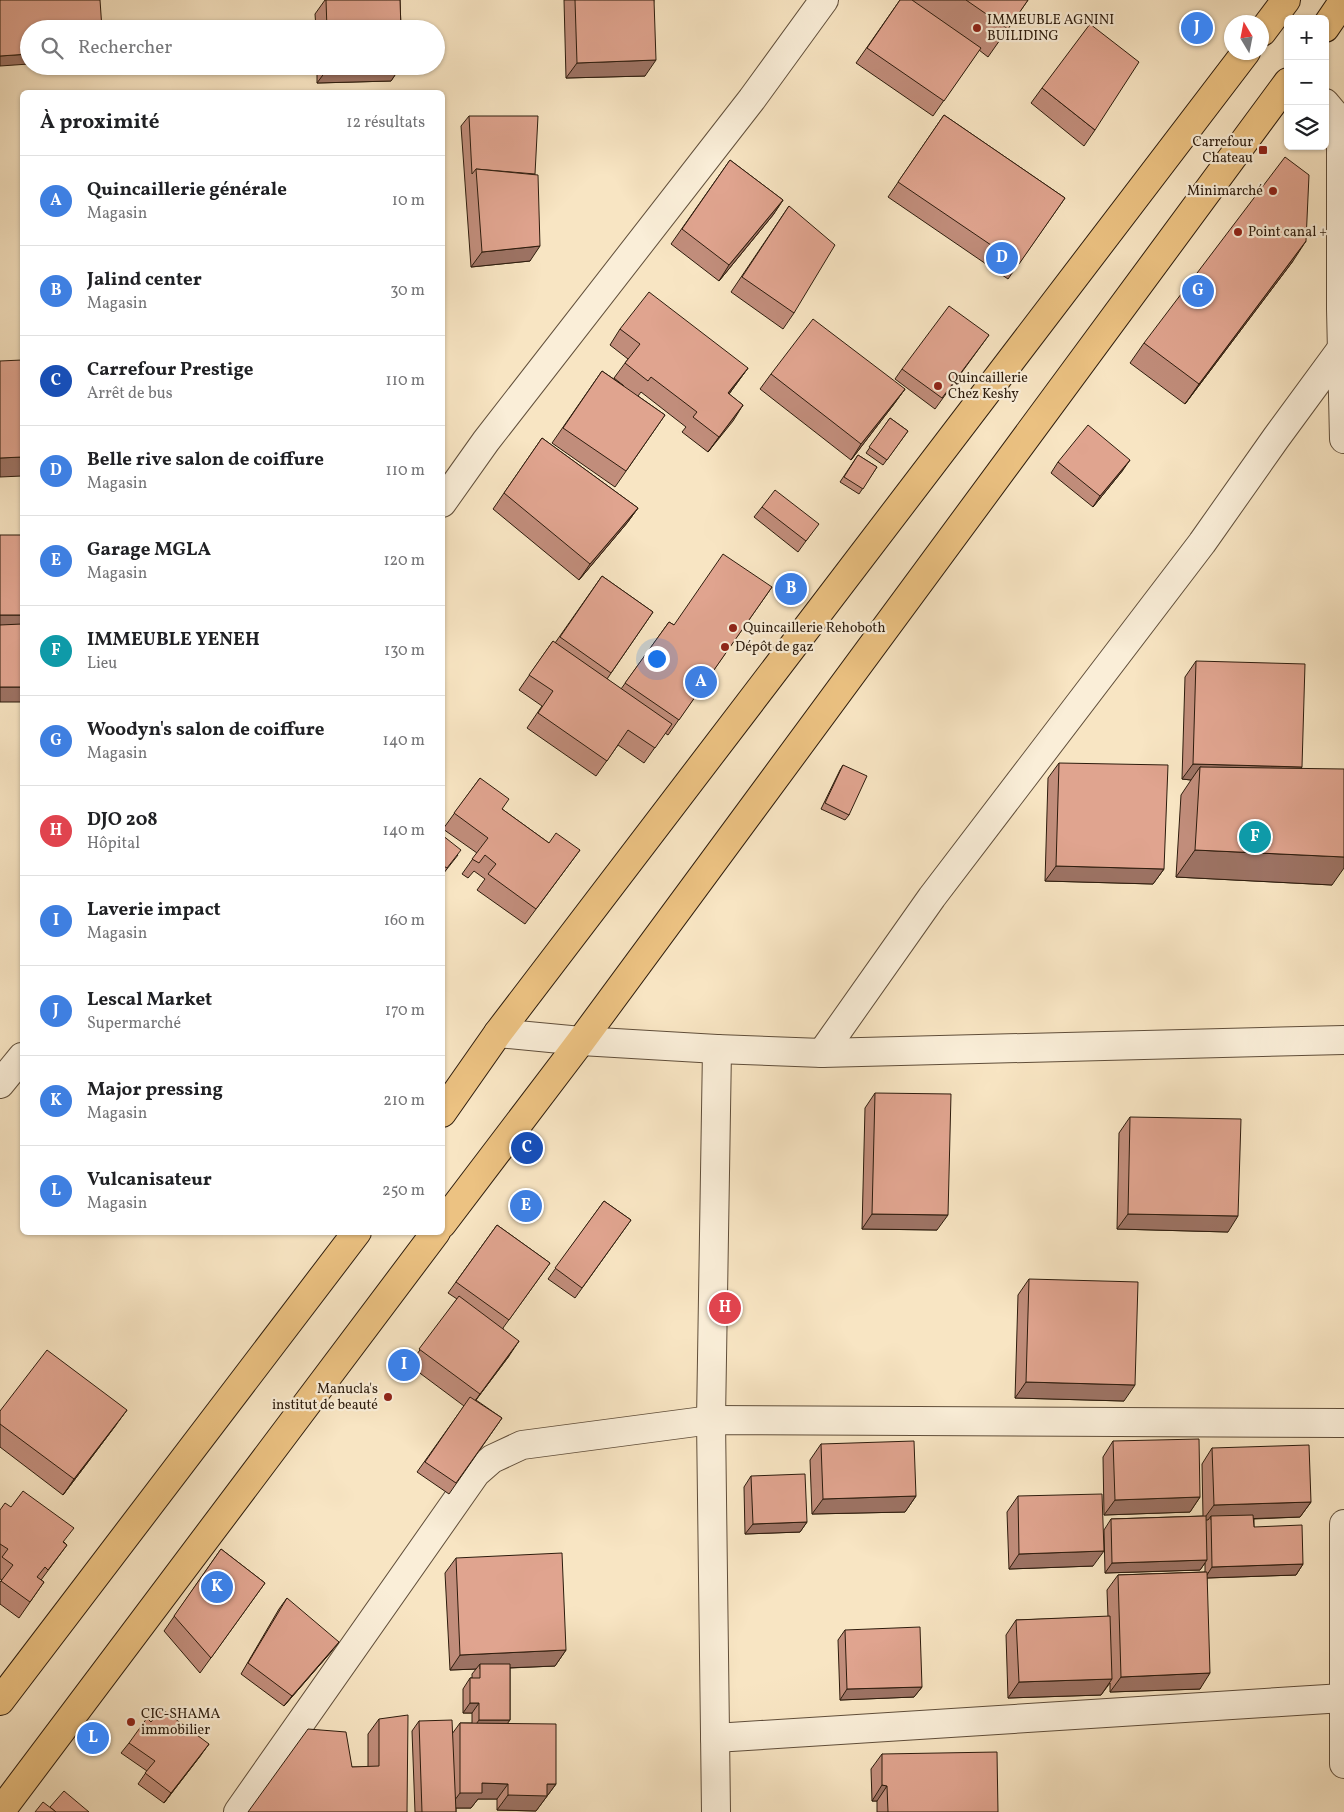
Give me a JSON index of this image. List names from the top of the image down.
{
  "places": {
    "other": [
      "IMMEUBLE AGNINI BUILIDING",
      "Minimarché",
      "Point canal +",
      "Quincaillerie Chez Keshy",
      "Quincaillerie Rehoboth",
      "Dépôt de gaz",
      "Manucla's institut de beauté",
      "CIC-SHAMA immobilier"
    ],
    "transit": ["Carrefour Chateau"]
  },
  "north": "top",
  "page": {
    "pins": [
      "J",
      "D",
      "G",
      "B",
      "A",
      "F",
      "C",
      "E",
      "H",
      "I",
      "K",
      "L"
    ],
    "map_buttons": ["+", "−"],
    "search": "Rechercher",
    "heading": ["À proximité", "12 résultats"],
    "list": [
      {
        "mark": "A",
        "name": "Quincaillerie générale",
        "note": "Magasin",
        "value": "10 m"
      },
      {
        "mark": "B",
        "name": "Jalind center",
        "note": "Magasin",
        "value": "30 m"
      },
      {
        "mark": "C",
        "name": "Carrefour Prestige",
        "note": "Arrêt de bus",
        "value": "110 m"
      },
      {
        "mark": "D",
        "name": "Belle rive salon de coiffure",
        "note": "Magasin",
        "value": "110 m"
      },
      {
        "mark": "E",
        "name": "Garage MGLA",
        "note": "Magasin",
        "value": "120 m"
      },
      {
        "mark": "F",
        "name": "IMMEUBLE YENEH",
        "note": "Lieu",
        "value": "130 m"
      },
      {
        "mark": "G",
        "name": "Woodyn's salon de coiffure",
        "note": "Magasin",
        "value": "140 m"
      },
      {
        "mark": "H",
        "name": "DJO 208",
        "note": "Hôpital",
        "value": "140 m"
      },
      {
        "mark": "I",
        "name": "Laverie impact",
        "note": "Magasin",
        "value": "160 m"
      },
      {
        "mark": "J",
        "name": "Lescal Market",
        "note": "Supermarché",
        "value": "170 m"
      },
      {
        "mark": "K",
        "name": "Major pressing",
        "note": "Magasin",
        "value": "210 m"
      },
      {
        "mark": "L",
        "name": "Vulcanisateur",
        "note": "Magasin",
        "value": "250 m"
      }
    ]
  }
}
